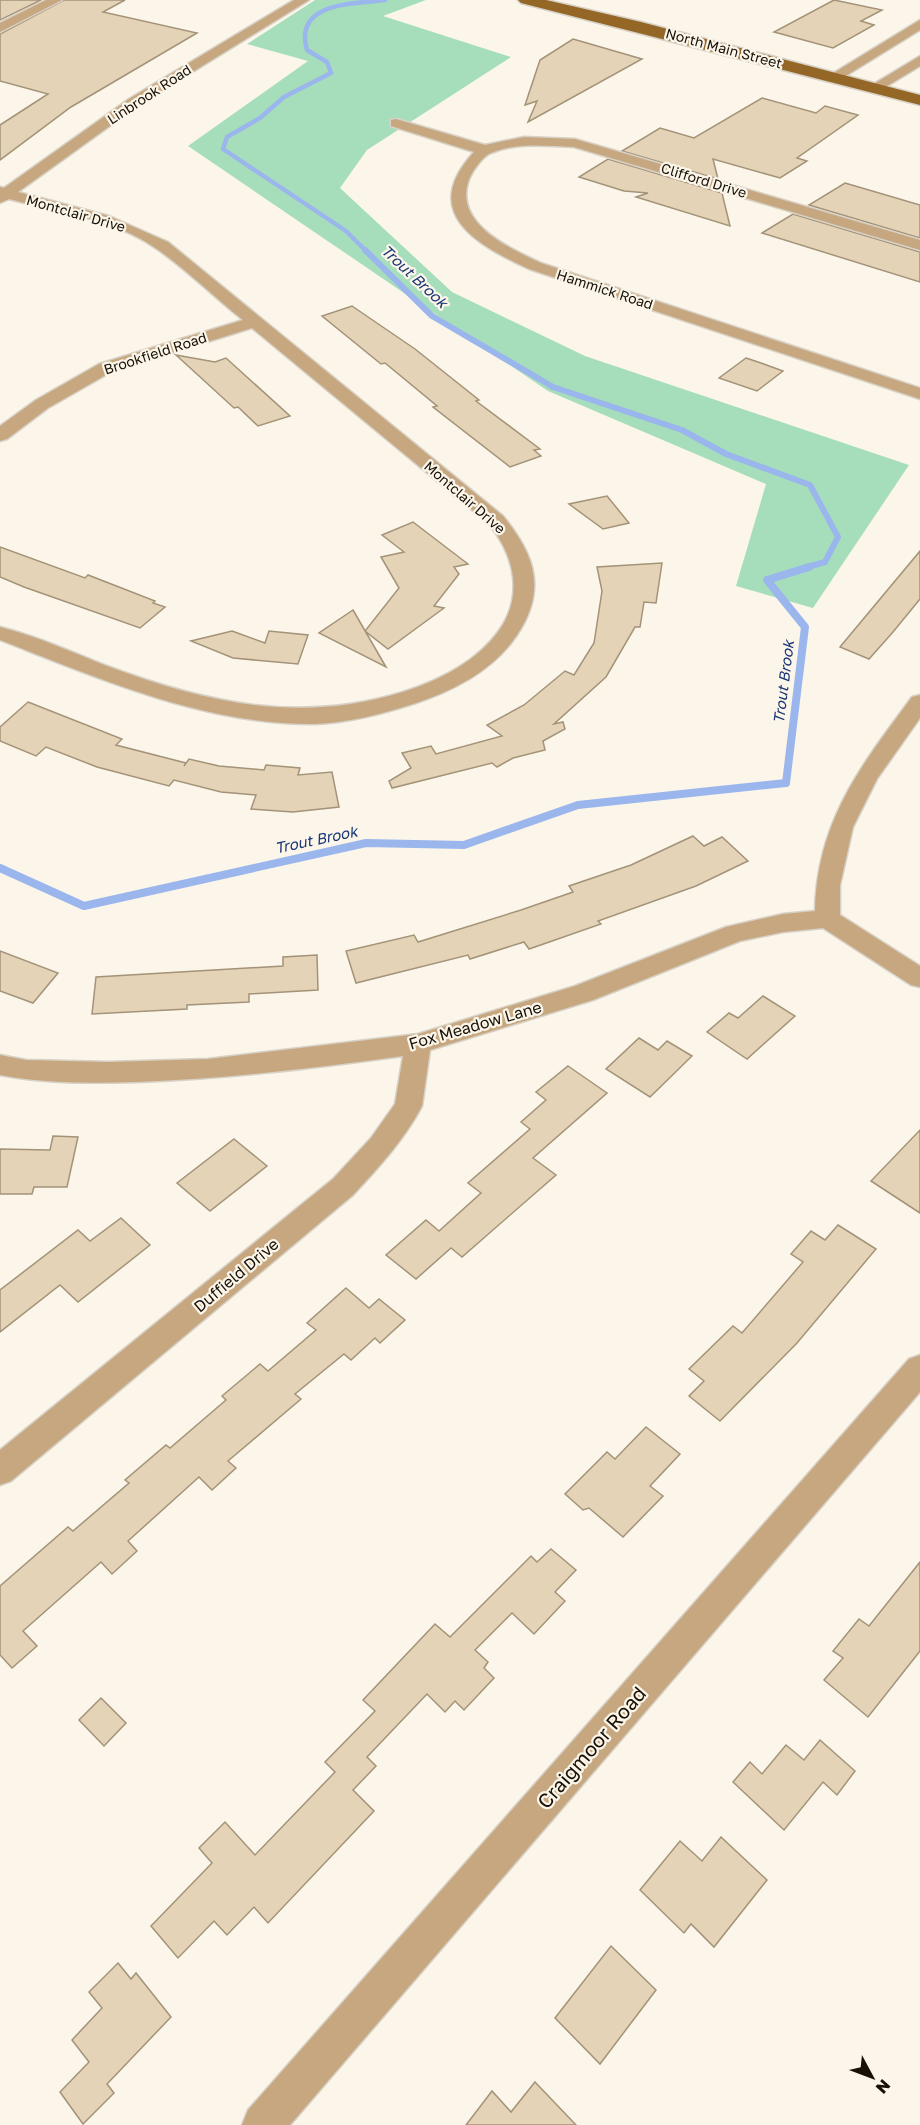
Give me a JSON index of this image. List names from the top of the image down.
{
  "streets": {
    "main road": ["North Main Street"],
    "street": [
      "Linbrook Road",
      "Clifford Drive",
      "Montclair Drive",
      "Hammick Road",
      "Brookfield Road",
      "Fox Meadow Lane",
      "Duffield Drive",
      "Craigmoor Road"
    ]
  },
  "crossings": [
    ["Linbrook Road", "Montclair Drive"],
    ["Clifford Drive", "Hammick Road"],
    ["Montclair Drive", "Brookfield Road"],
    ["Fox Meadow Lane", "Duffield Drive"]
  ],
  "water": ["Trout Brook"],
  "north": "bottom right"
}
